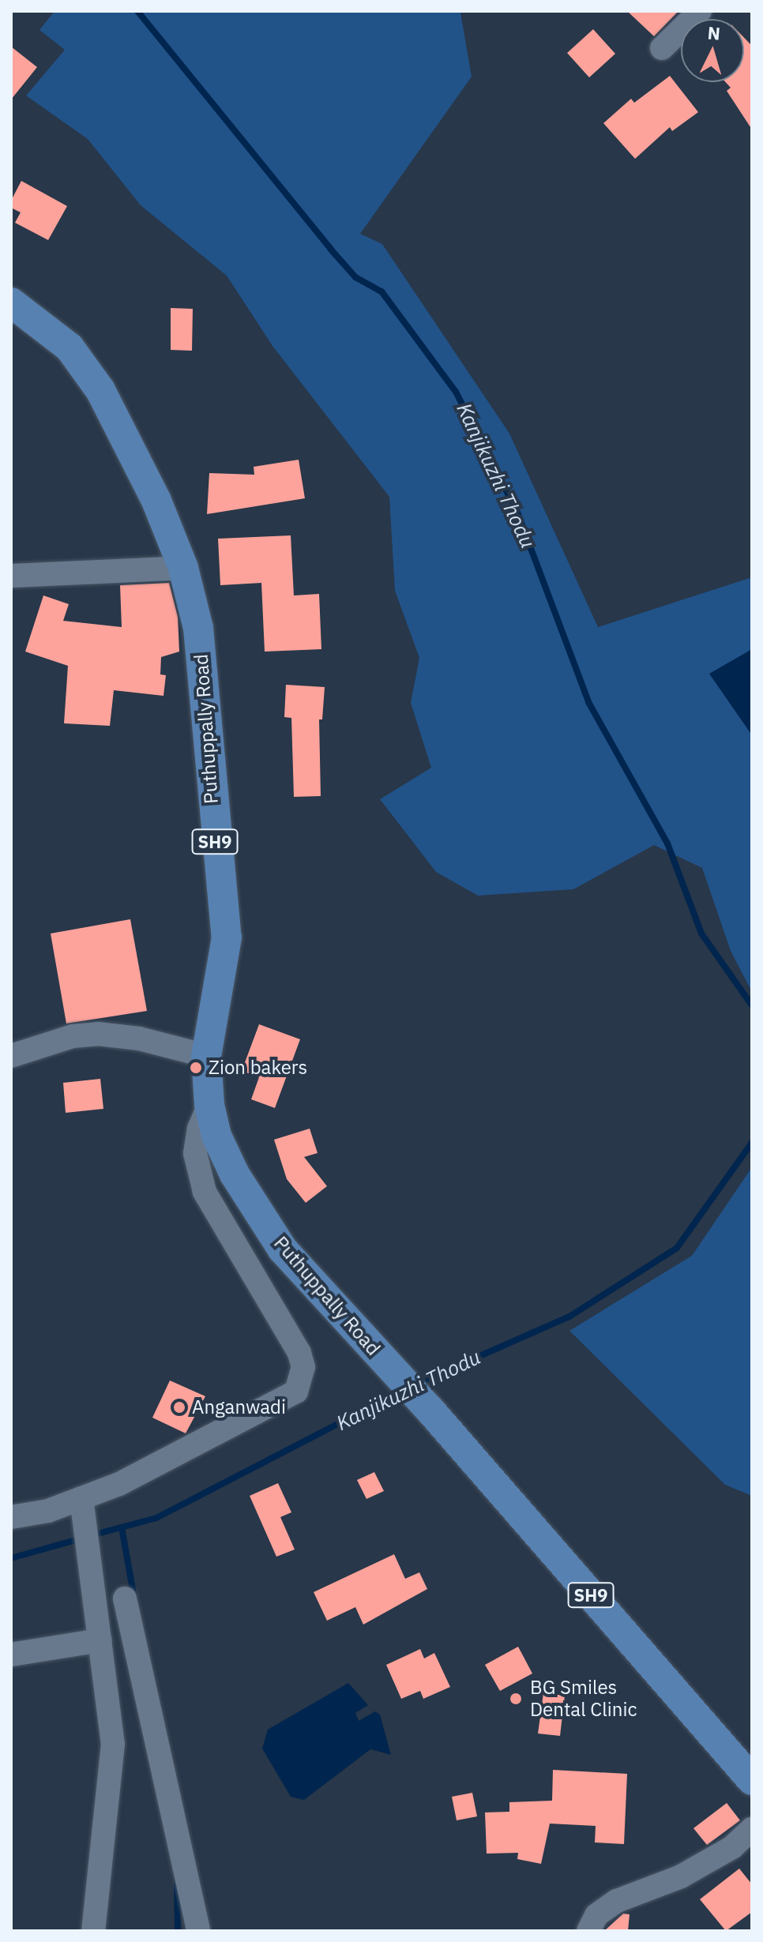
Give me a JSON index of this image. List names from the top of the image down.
{
  "streets": {
    "main road": ["Puthuppally Road", "SH9"]
  },
  "water": ["Kanjikuzhi Thodu"],
  "places": ["Zion bakers", "Anganwadi", "BG Smiles Dental Clinic"],
  "north": "top"
}
